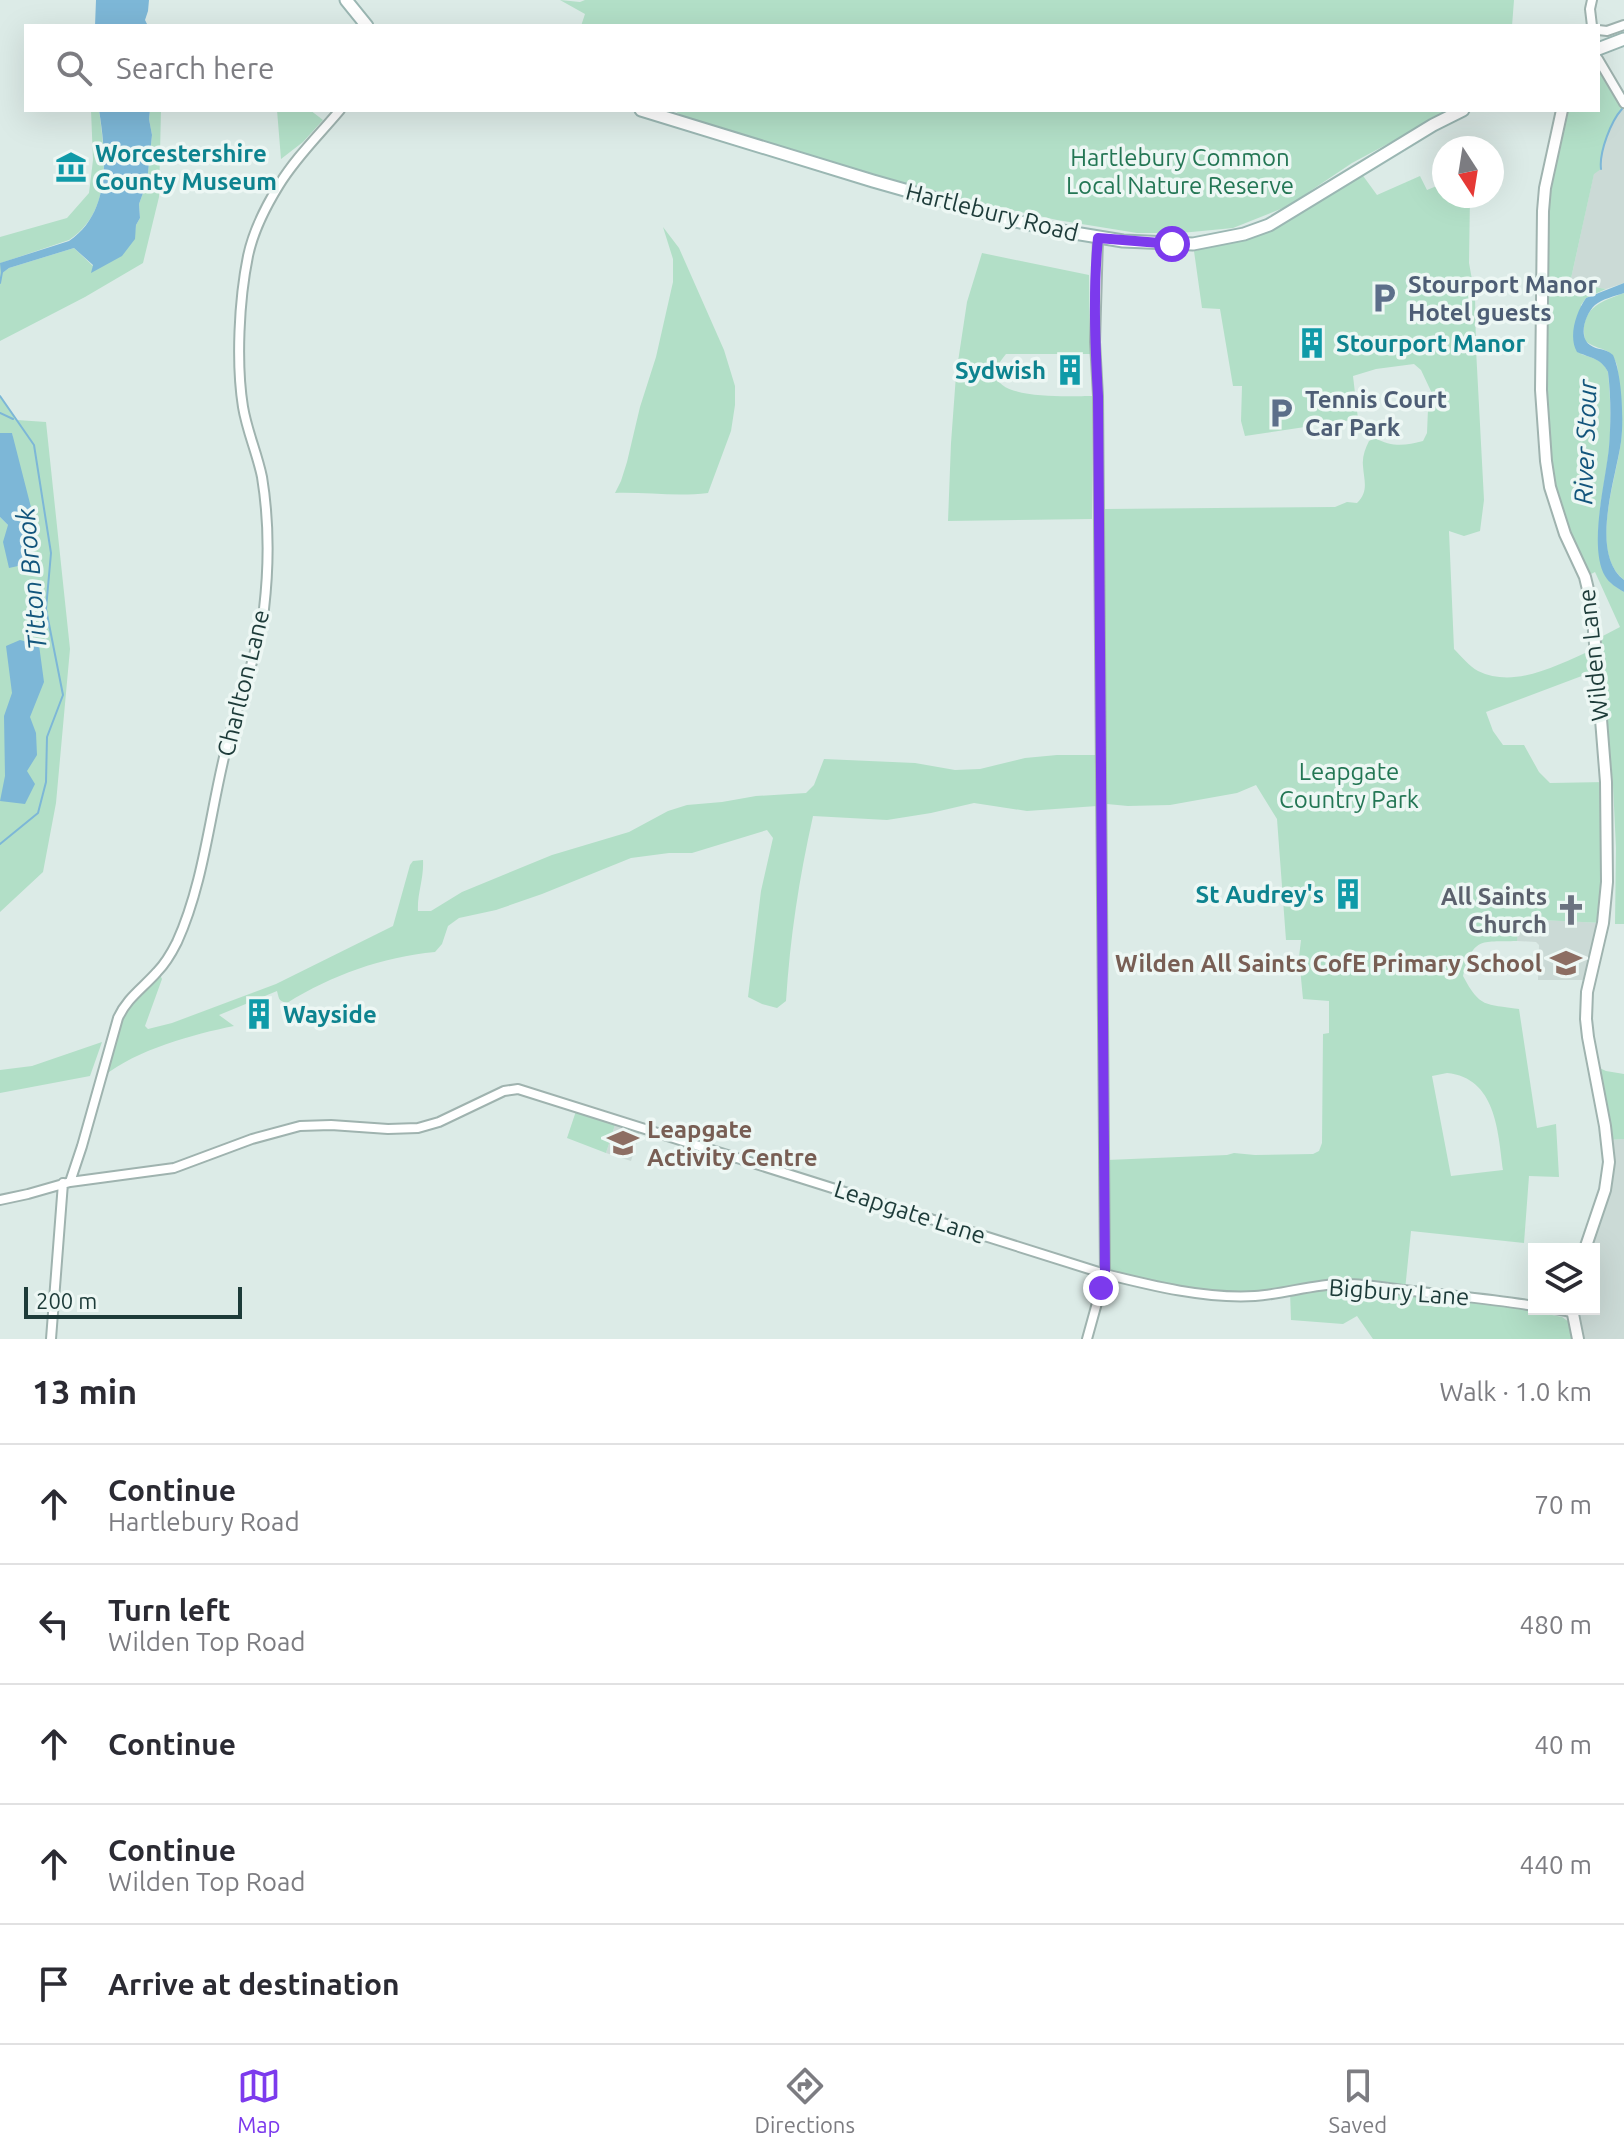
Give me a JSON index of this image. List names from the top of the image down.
{
  "streets": {
    "main road": ["Hartlebury Road"],
    "street": [
      "Wilden Lane",
      "Charlton Lane",
      "Leapgate Lane",
      "Bigbury Lane"
    ]
  },
  "crossings": [
    ["Charlton Lane", "Leapgate Lane"],
    ["Leapgate Lane", "Bigbury Lane"]
  ],
  "water": ["River Stour", "Titton Brook"],
  "parks": ["Hartlebury Common Local Nature Reserve", "Leapgate Country Park"],
  "places": {
    "museum": ["Worcestershire County Museum"],
    "parking": ["Stourport Manor Hotel guests", "Tennis Court Car Park"],
    "building": [
      "Stourport Manor",
      "Sydwish",
      "St Audrey's",
      "Wayside"
    ],
    "church": ["All Saints Church"],
    "school or university": ["Wilden All Saints CofE Primary School", "Leapgate Activity Centre"]
  },
  "scale_bar": "200 m",
  "north": "bottom",
  "page": {
    "search": "Search here",
    "scale": "200 m",
    "heading": ["13 min", "Walk · 1.0 km"],
    "list": [
      ["Continue", "Hartlebury Road", "70 m"],
      ["Turn left", "Wilden Top Road", "480 m"],
      ["Continue", "40 m"],
      ["Continue", "Wilden Top Road", "440 m"],
      "Arrive at destination"
    ],
    "nav": ["Map", "Directions", "Saved"]
  }
}
